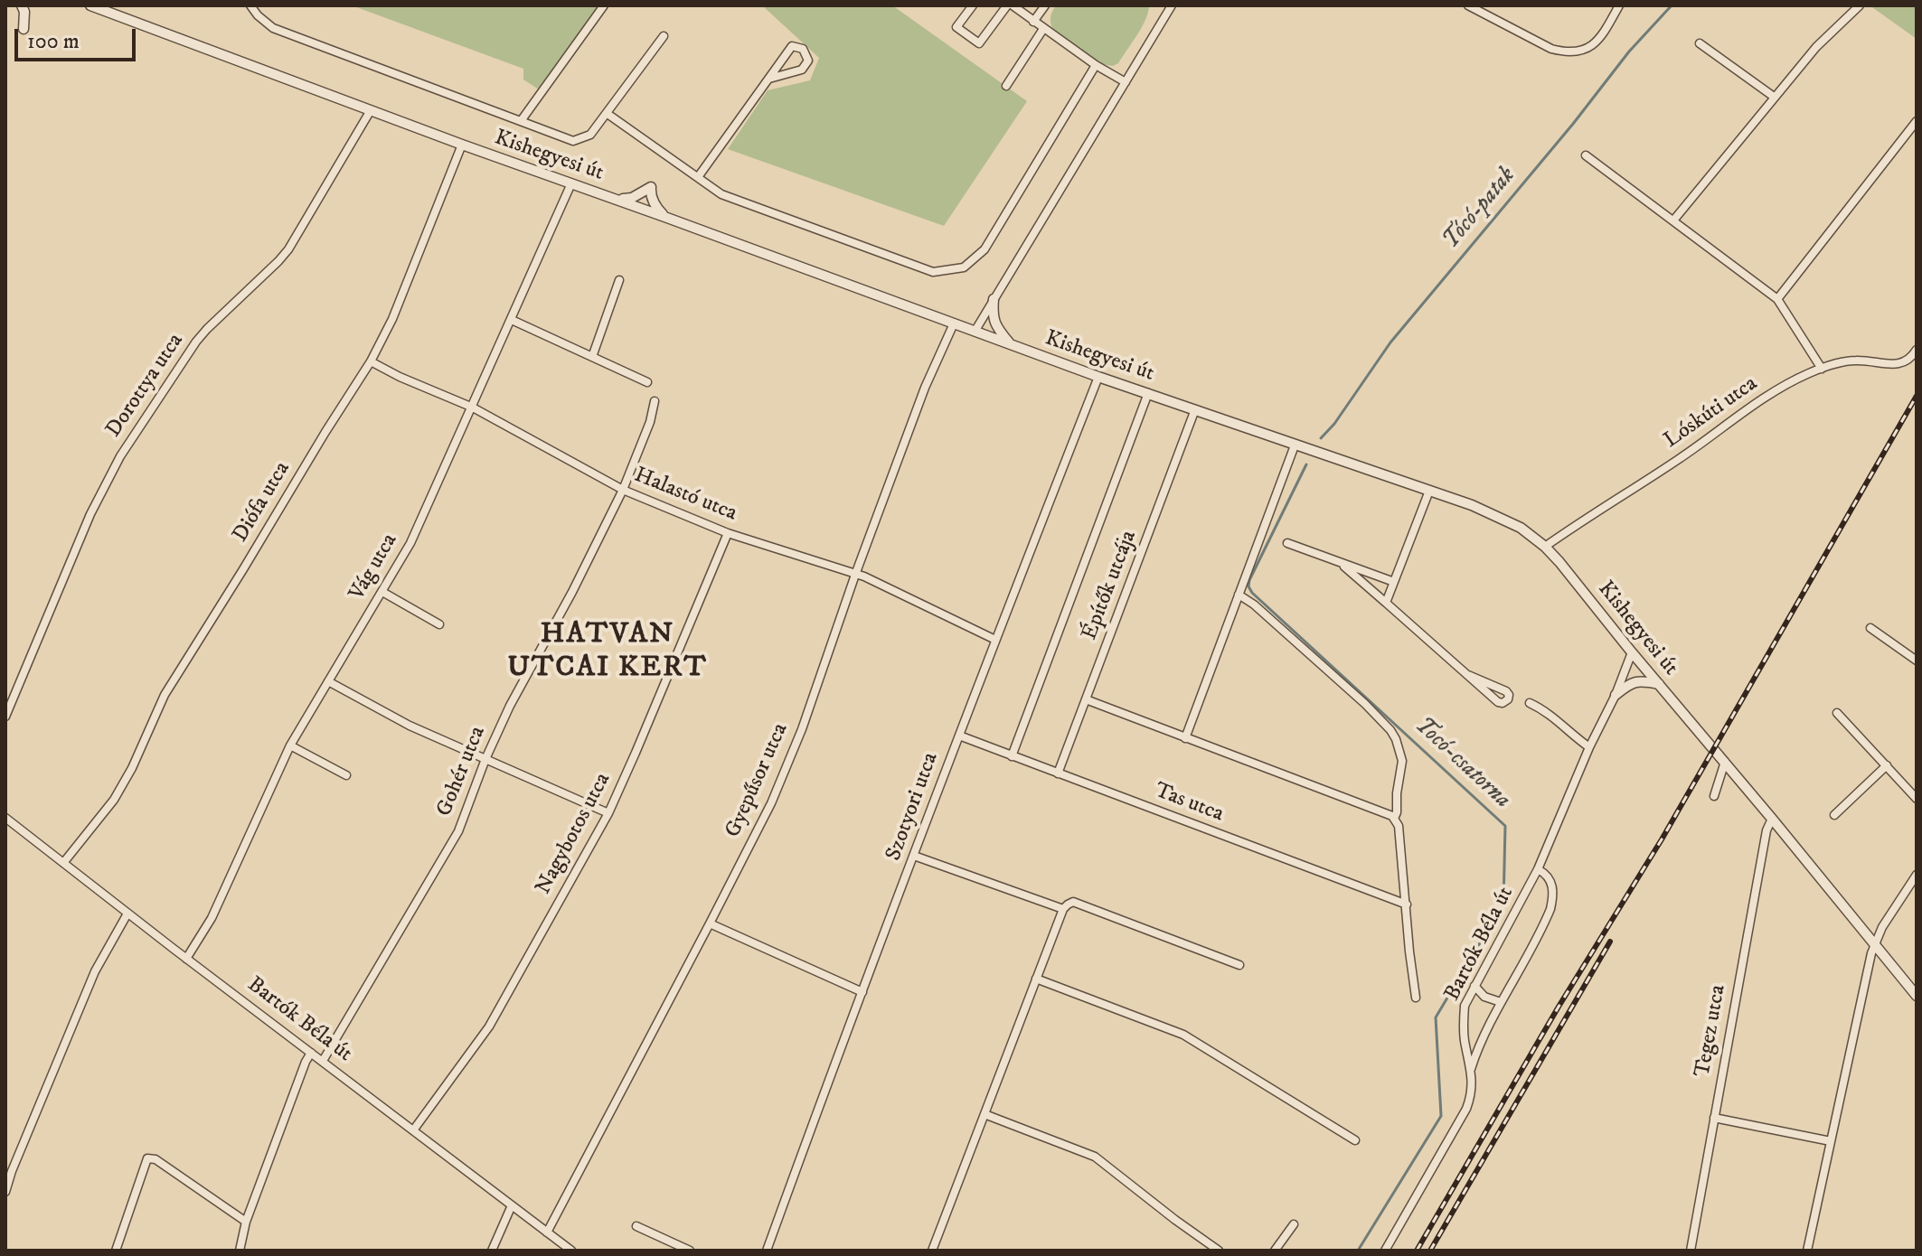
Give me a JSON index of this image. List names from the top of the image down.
{
  "streets": {
    "street": [
      "Kishegyesi út",
      "Dorottya utca",
      "Lóskúti utca",
      "Halastó utca",
      "Diófa utca",
      "Vág utca",
      "Építők utcája",
      "Gohér utca",
      "Gyepűsor utca",
      "Tas utca",
      "Szotyori utca",
      "Nagybotos utca",
      "Bartók Béla út",
      "Tegez utca"
    ]
  },
  "crossings": [
    ["Kishegyesi út", "Dorottya utca"],
    ["Kishegyesi út", "Lóskúti utca"],
    ["Kishegyesi út", "Diófa utca"],
    ["Kishegyesi út", "Vág utca"],
    ["Kishegyesi út", "Építők utcája"],
    ["Kishegyesi út", "Gyepűsor utca"],
    ["Kishegyesi út", "Szotyori utca"],
    ["Kishegyesi út", "Bartók Béla út"],
    ["Kishegyesi út", "Tegez utca"],
    ["Halastó utca", "Diófa utca"],
    ["Halastó utca", "Vág utca"],
    ["Halastó utca", "Gohér utca"],
    ["Halastó utca", "Gyepűsor utca"],
    ["Halastó utca", "Szotyori utca"],
    ["Halastó utca", "Nagybotos utca"],
    ["Diófa utca", "Bartók Béla út"],
    ["Vág utca", "Bartók Béla út"],
    ["Építők utcája", "Tas utca"],
    ["Gohér utca", "Bartók Béla út"],
    ["Gyepűsor utca", "Bartók Béla út"],
    ["Tas utca", "Szotyori utca"],
    ["Nagybotos utca", "Bartók Béla út"]
  ],
  "districts": ["HATVAN UTCAI KERT"],
  "water": ["Tócó-patak", "Tocó-csatorna"],
  "scale_bar": "100 m"
}
